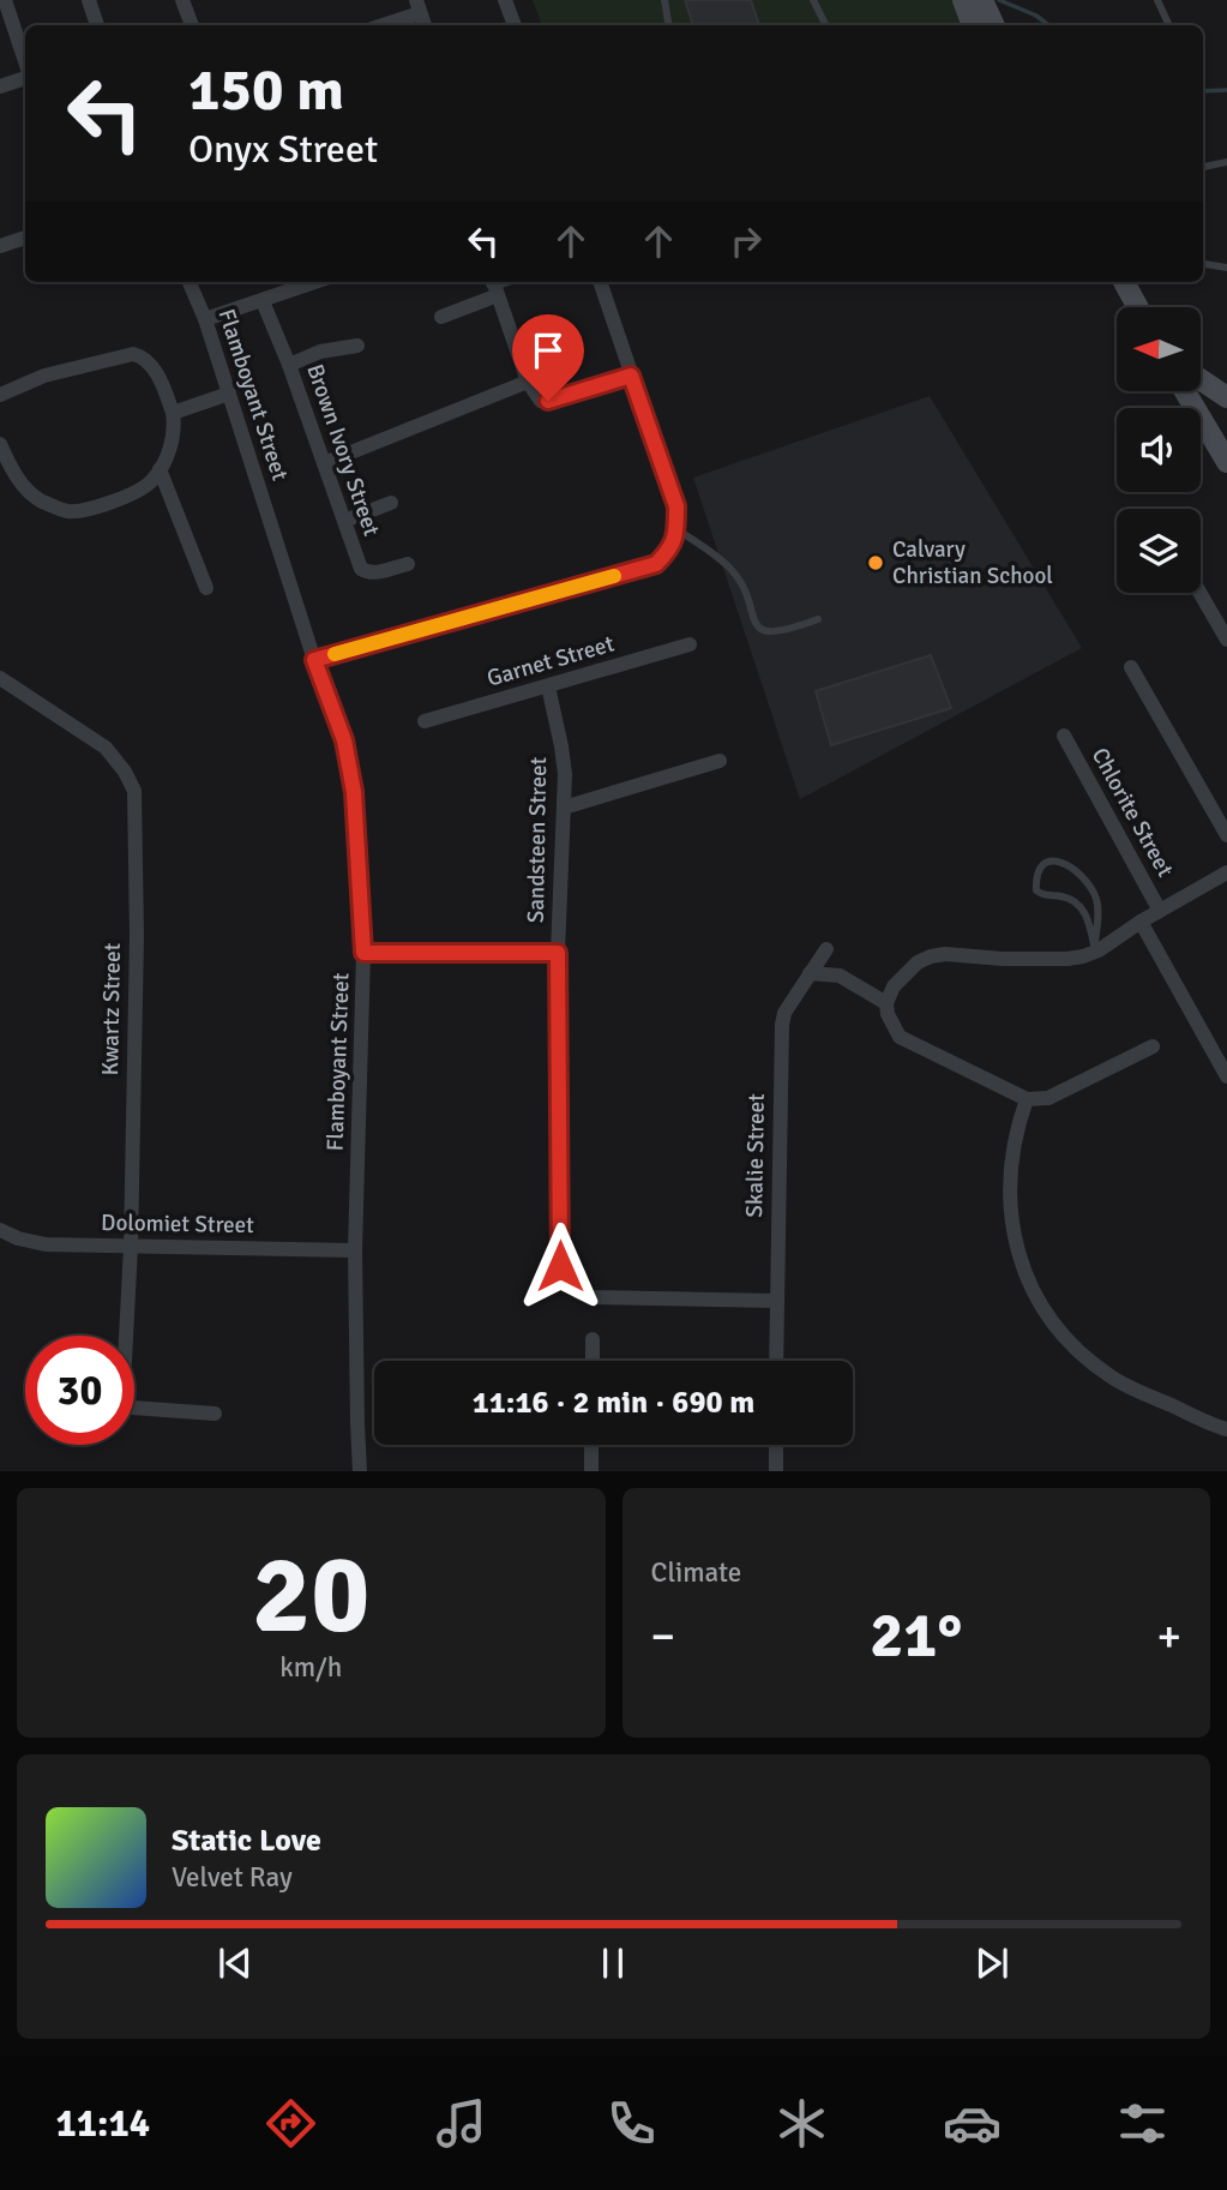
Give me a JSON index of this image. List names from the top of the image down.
{
  "streets": {
    "street": [
      "Flamboyant Street",
      "Brown Ivory Street",
      "Garnet Street",
      "Chlorite Street",
      "Sandsteen Street",
      "Kwartz Street",
      "Skalie Street",
      "Dolomiet Street"
    ]
  },
  "crossings": [
    ["Flamboyant Street", "Dolomiet Street"],
    ["Garnet Street", "Sandsteen Street"],
    ["Sandsteen Street", "Skalie Street"],
    ["Kwartz Street", "Dolomiet Street"]
  ],
  "places": ["Calvary Christian School"],
  "north": "left",
  "page": {
    "turn": ["150 m", "Onyx Street"],
    "limit": "30",
    "trip": "11:16 · 2 min · 690 m",
    "tile": [
      ["20", "km/h"],
      "Climate"
    ],
    "heat": ["−", "21°", "+"],
    "song": ["Static Love", "Velvet Ray"],
    "tabs": "11:14"
  }
}
